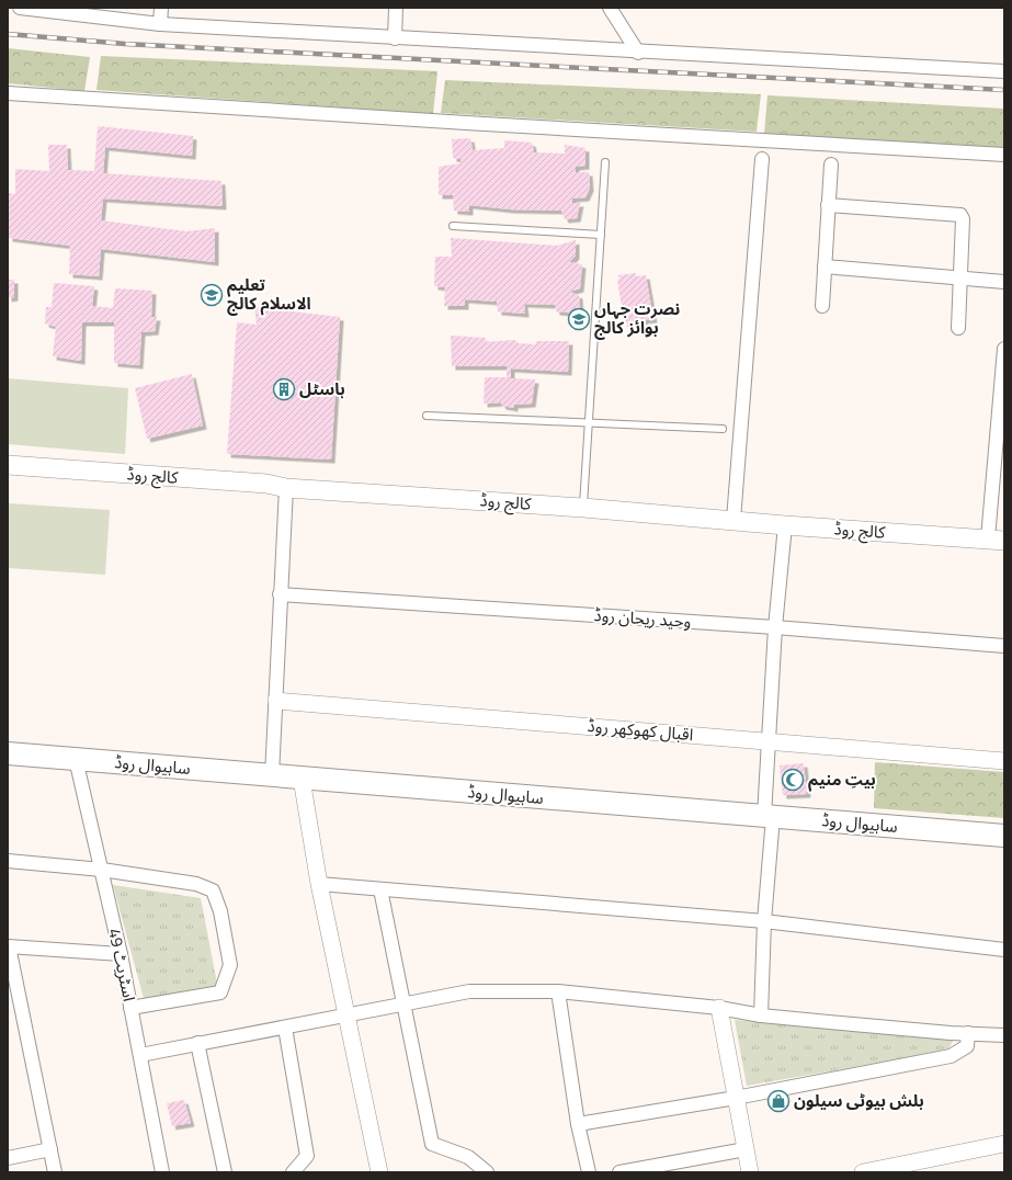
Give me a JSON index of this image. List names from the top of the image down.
{
  "streets": {
    "main road": ["کالج روڈ", "ساہیوال روڈ"],
    "street": ["وحید ریحان روڈ", "اقبال کھوکھر روڈ", "اسٹریٹ 49"]
  },
  "crossings": [
    ["ساہیوال روڈ", "اسٹریٹ 49"]
  ],
  "places": {
    "school or university": ["تعلیم الاسلام کالج", "نصرت جہاں بوائز کالج"],
    "building": ["ہاسٹل"],
    "mosque": ["بیتِ منیم"],
    "shop": ["بلش بیوٹی سیلون"]
  }
}
